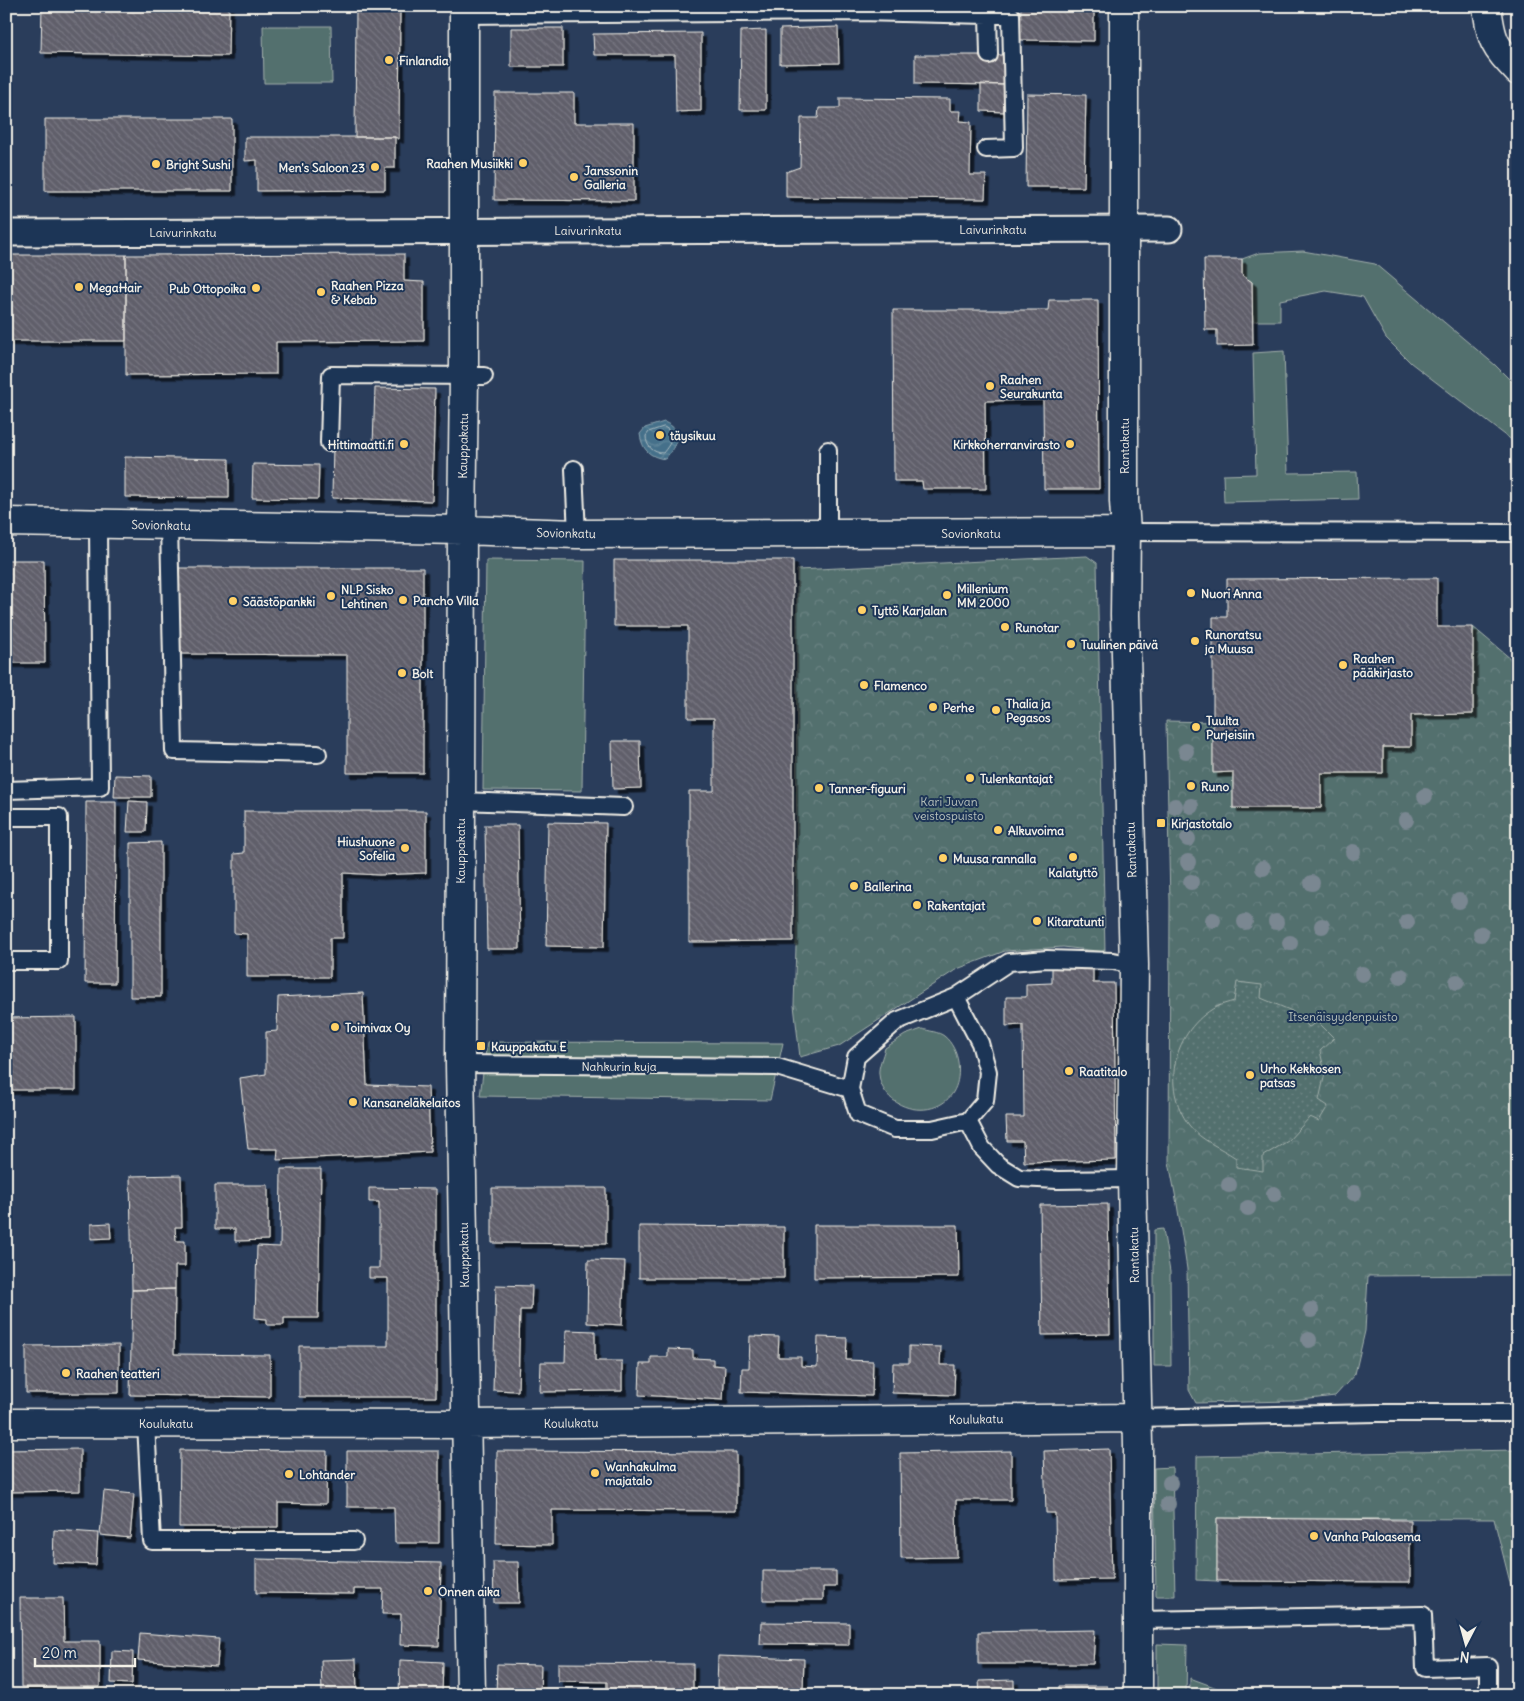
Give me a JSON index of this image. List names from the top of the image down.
{
  "streets": {
    "street": [
      "Laivurinkatu",
      "Kauppakatu",
      "Rantakatu",
      "Sovionkatu",
      "Koulukatu"
    ],
    "lane": ["Nahkurin kuja"]
  },
  "crossings": [
    ["Laivurinkatu", "Kauppakatu"],
    ["Laivurinkatu", "Rantakatu"],
    ["Kauppakatu", "Sovionkatu"],
    ["Kauppakatu", "Nahkurin kuja"],
    ["Kauppakatu", "Koulukatu"],
    ["Rantakatu", "Sovionkatu"],
    ["Rantakatu", "Koulukatu"]
  ],
  "parks": ["Kari Juvan veistospuisto", "Itsenäisyydenpuisto"],
  "places": {
    "other": [
      "Finlandia",
      "Raahen Musiikki",
      "Bright Sushi",
      "Men's Saloon 23",
      "Janssonin Galleria",
      "MegaHair",
      "Pub Ottopoika",
      "Raahen Pizza & Kebab",
      "Raahen Seurakunta",
      "täysikuu",
      "Hittimaatti.fi",
      "Kirkkoherranvirasto",
      "Nuori Anna",
      "Millenium MM 2000",
      "NLP Sisko Lehtinen",
      "Pancho Villa",
      "Säästöpankki",
      "Tyttö Karjalan",
      "Runotar",
      "Runoratsu ja Muusa",
      "Tuulinen päivä",
      "Raahen pääkirjasto",
      "Bolt",
      "Flamenco",
      "Perhe",
      "Thalia ja Pegasos",
      "Tuulta Purjeisiin",
      "Tulenkantajat",
      "Runo",
      "Tanner-figuuri",
      "Alkuvoima",
      "Hiushuone Sofelia",
      "Kalatyttö",
      "Muusa rannalla",
      "Ballerina",
      "Rakentajat",
      "Kitaratunti",
      "Toimivax Oy",
      "Raatitalo",
      "Urho Kekkosen patsas",
      "Kansaneläkelaitos",
      "Raahen teatteri",
      "Wanhakulma majatalo",
      "Lohtander",
      "Vanha Paloasema",
      "Onnen aika"
    ],
    "transit": ["Kirjastotalo", "Kauppakatu E"]
  },
  "scale_bar": "20 m",
  "north": "bottom"
}
